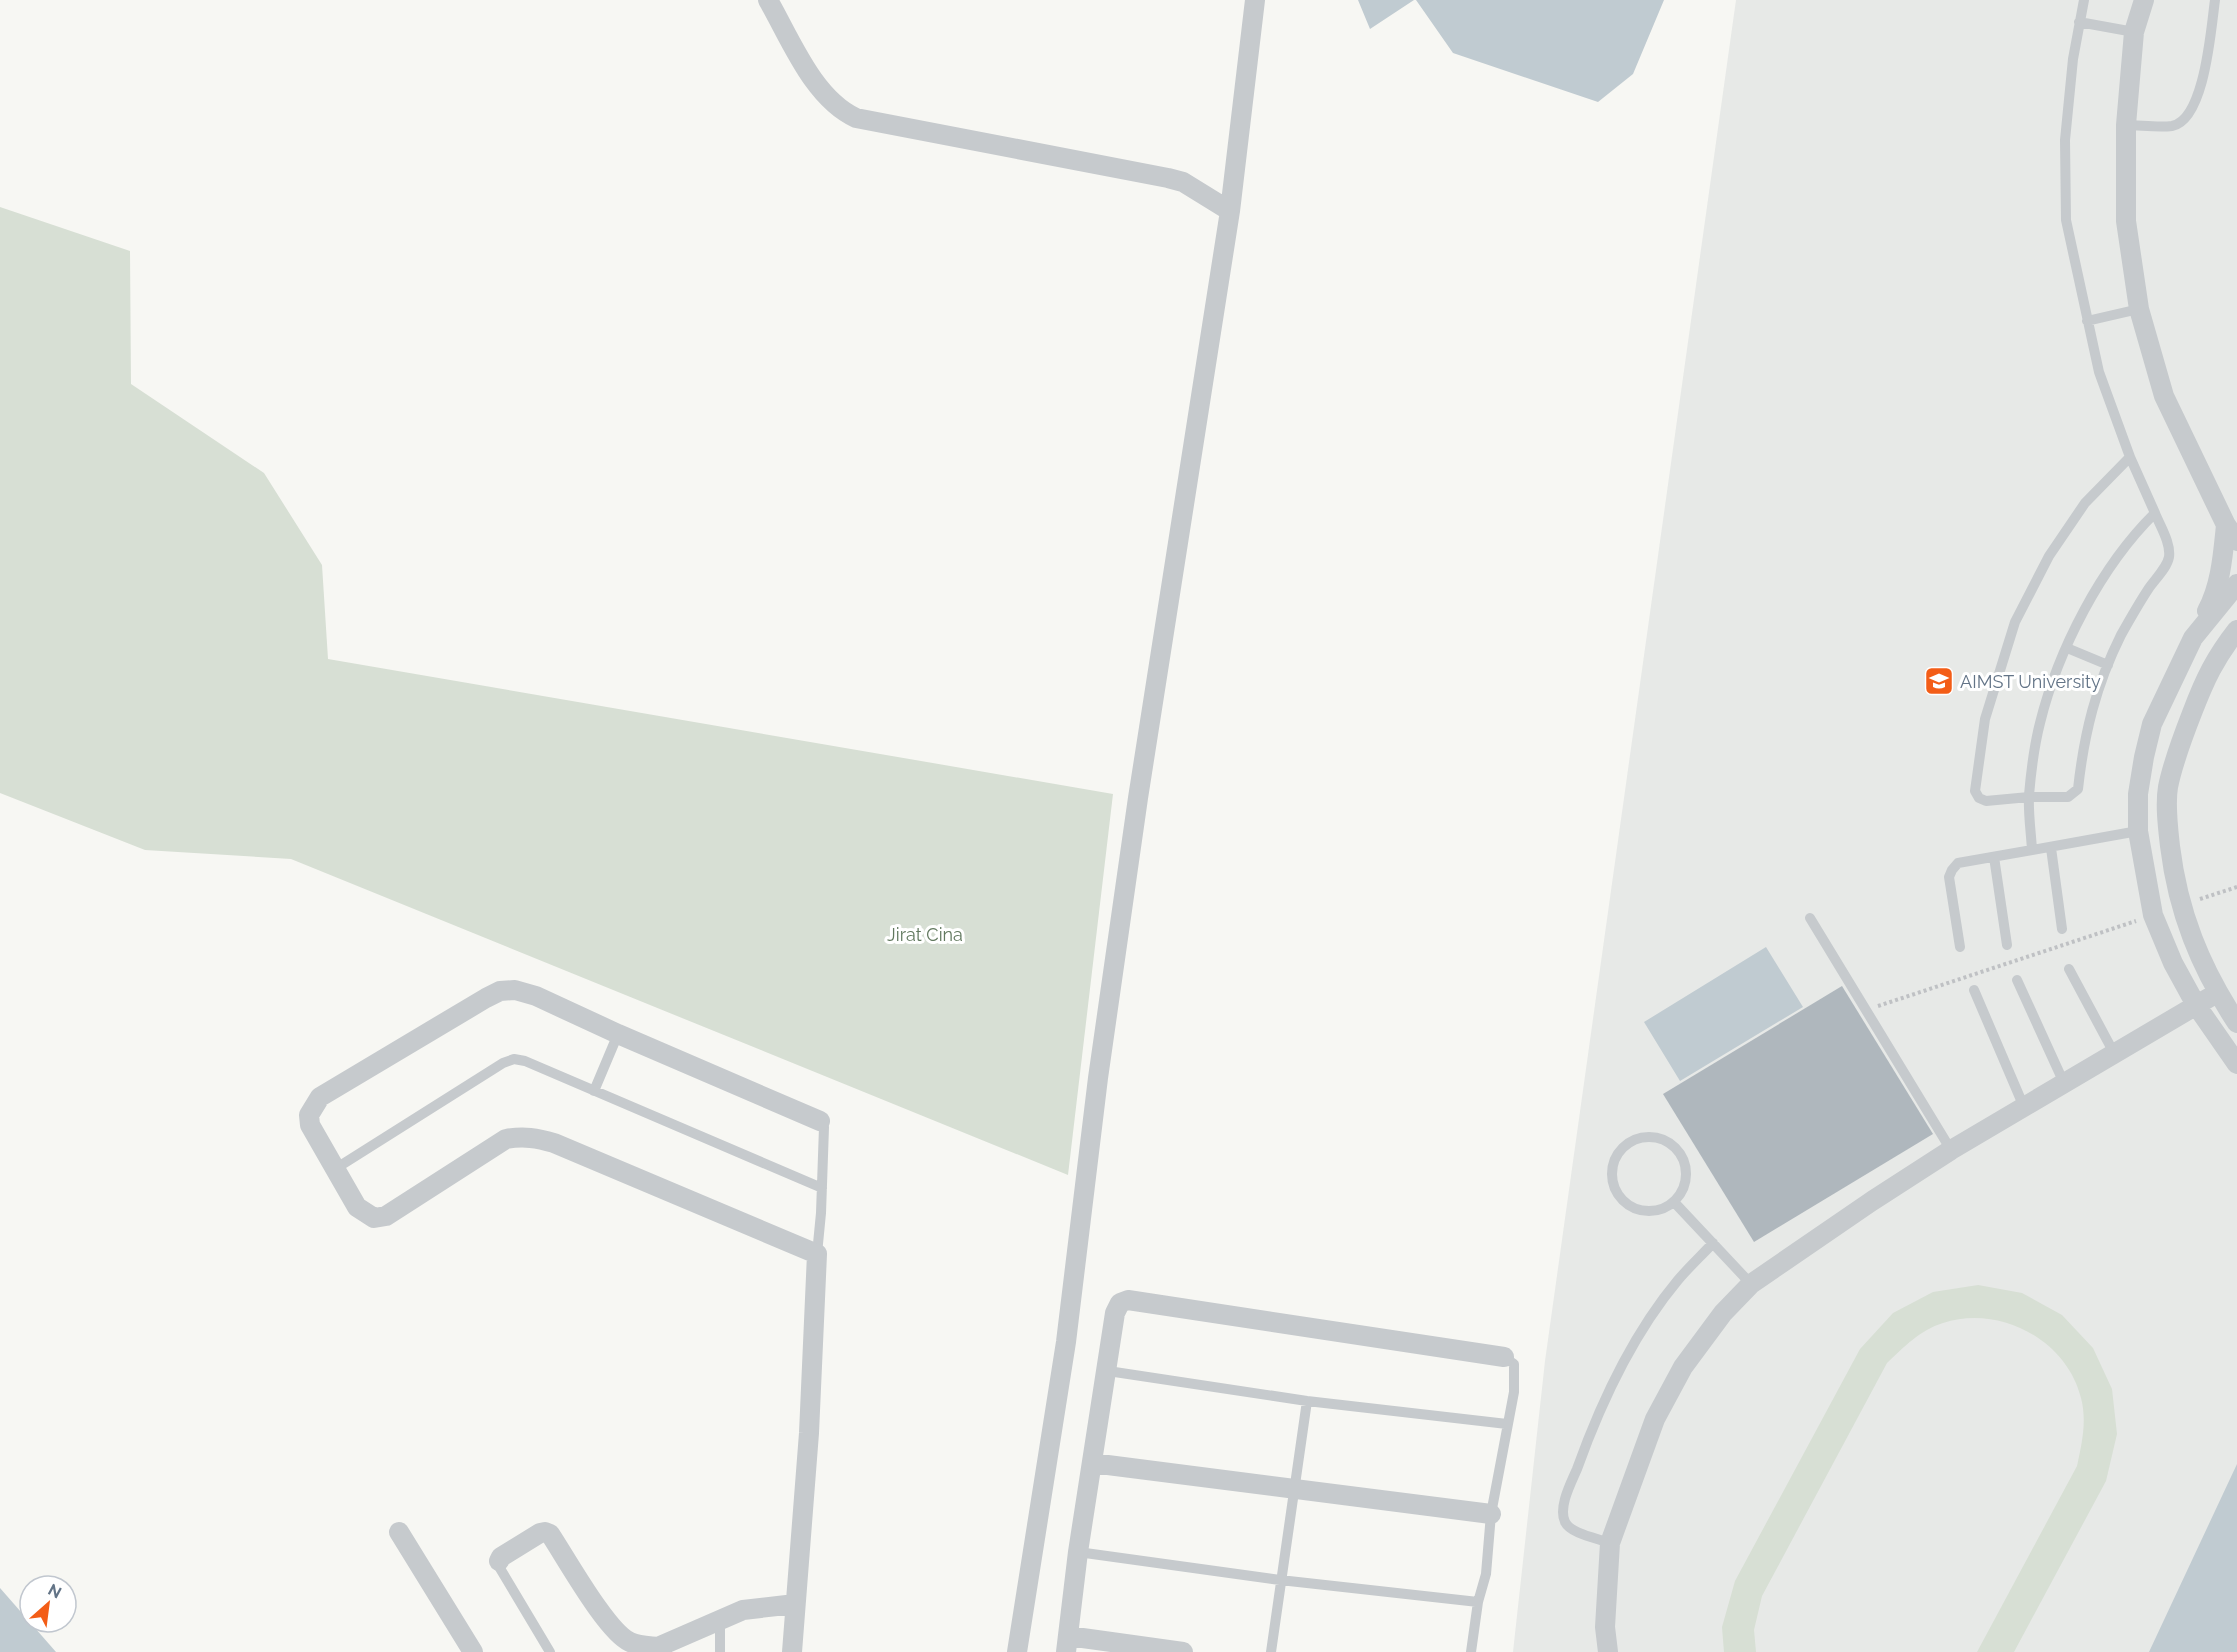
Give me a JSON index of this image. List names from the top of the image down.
{
  "parks": ["Jirat Cina"],
  "places": {
    "school or university": ["AIMST University"]
  },
  "north": "top right"
}
